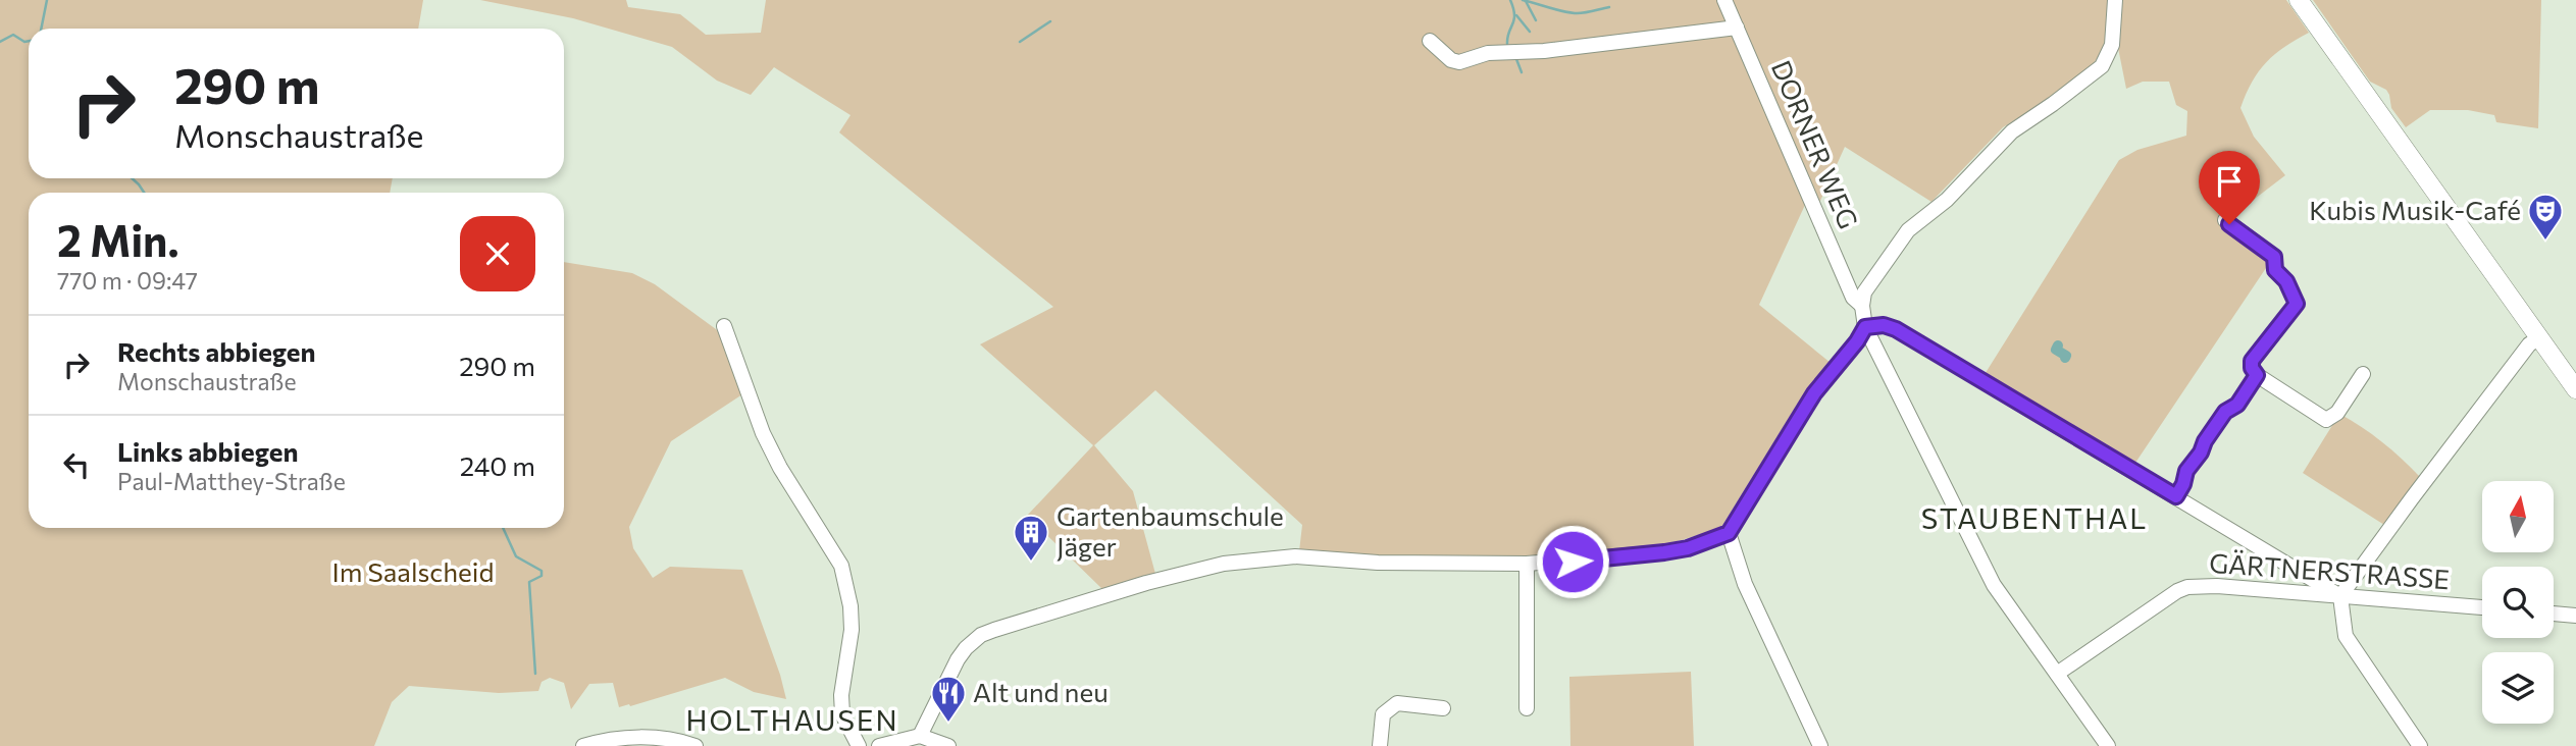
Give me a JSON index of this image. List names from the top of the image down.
{
  "streets": {
    "street": ["DORNER WEG", "GÄRTNERSTRASSE"]
  },
  "districts": ["STAUBENTHAL", "HOLTHAUSEN"],
  "parks": ["Im Saalscheid"],
  "places": {
    "theatre": ["Kubis Musik-Café"],
    "building": ["Gartenbaumschule Jäger"],
    "restaurant": ["Alt und neu"]
  },
  "north": "top",
  "page": {
    "turn": ["290 m", "Monschaustraße"],
    "heading": ["2 Min.", "770 m · 09:47"],
    "list": [
      {
        "name": "Rechts abbiegen",
        "note": "Monschaustraße",
        "value": "290 m"
      },
      {
        "name": "Links abbiegen",
        "note": "Paul-Matthey-Straße",
        "value": "240 m"
      }
    ]
  }
}
